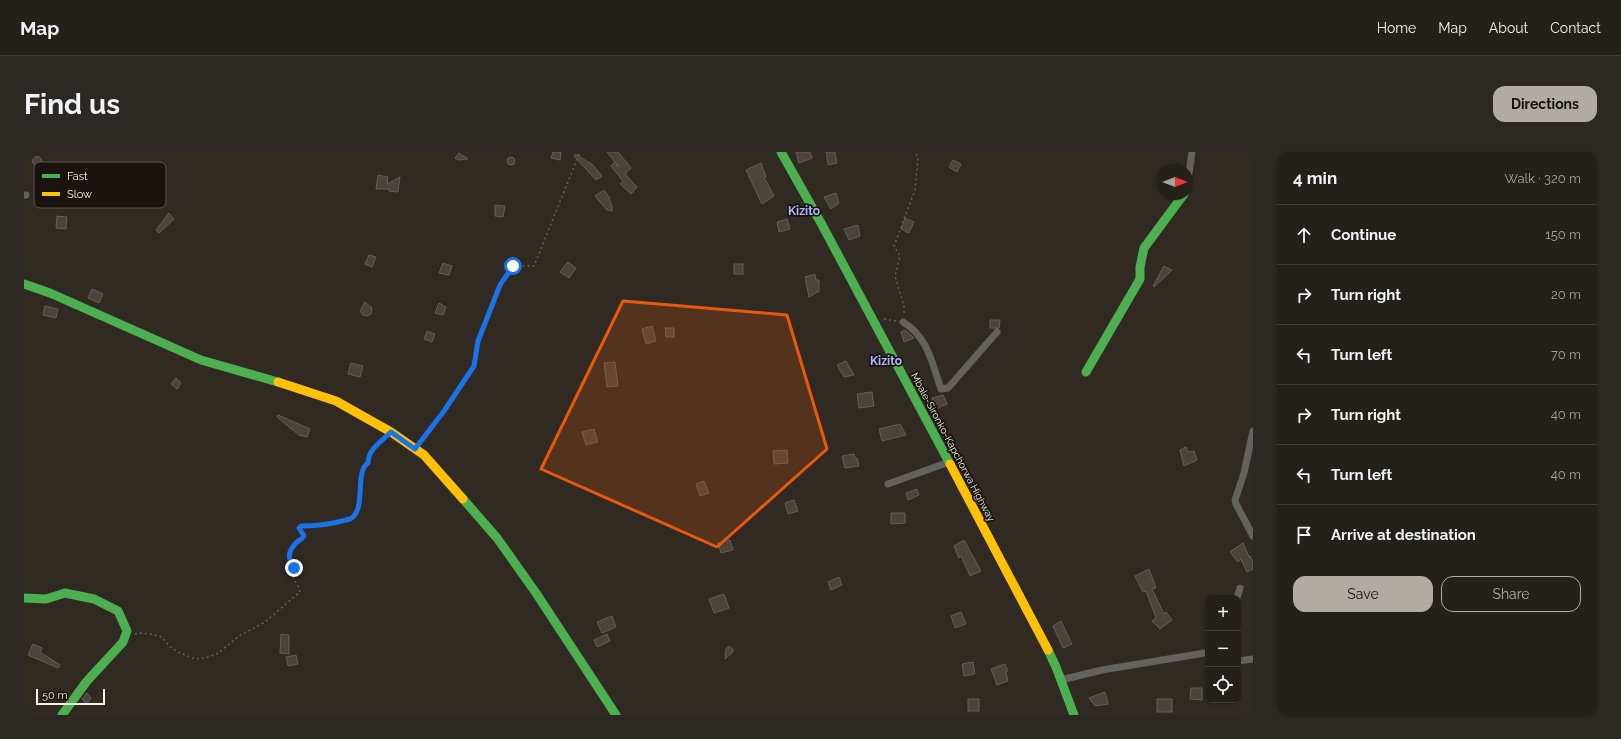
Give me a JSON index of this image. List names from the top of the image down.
{
  "streets": {
    "street": ["Mbale-Sironko-Kapchorwa Highway"]
  },
  "districts": ["Kizito", "Kizito"],
  "legend": ["Fast", "Slow"],
  "scale_bar": "50 m",
  "north": "right",
  "page": {
    "header": "Map",
    "nav": [
      "Home",
      "Map",
      "About",
      "Contact"
    ],
    "buttons": [
      "Directions",
      ["Save", "Share"]
    ],
    "title": "Find us",
    "heading": ["4 min", "Walk · 320 m"],
    "list": [
      ["Continue", "150 m"],
      ["Turn right", "20 m"],
      ["Turn left", "70 m"],
      ["Turn right", "40 m"],
      ["Turn left", "40 m"],
      "Arrive at destination"
    ],
    "map_buttons": ["+", "−"],
    "scale": "50 m"
  }
}
